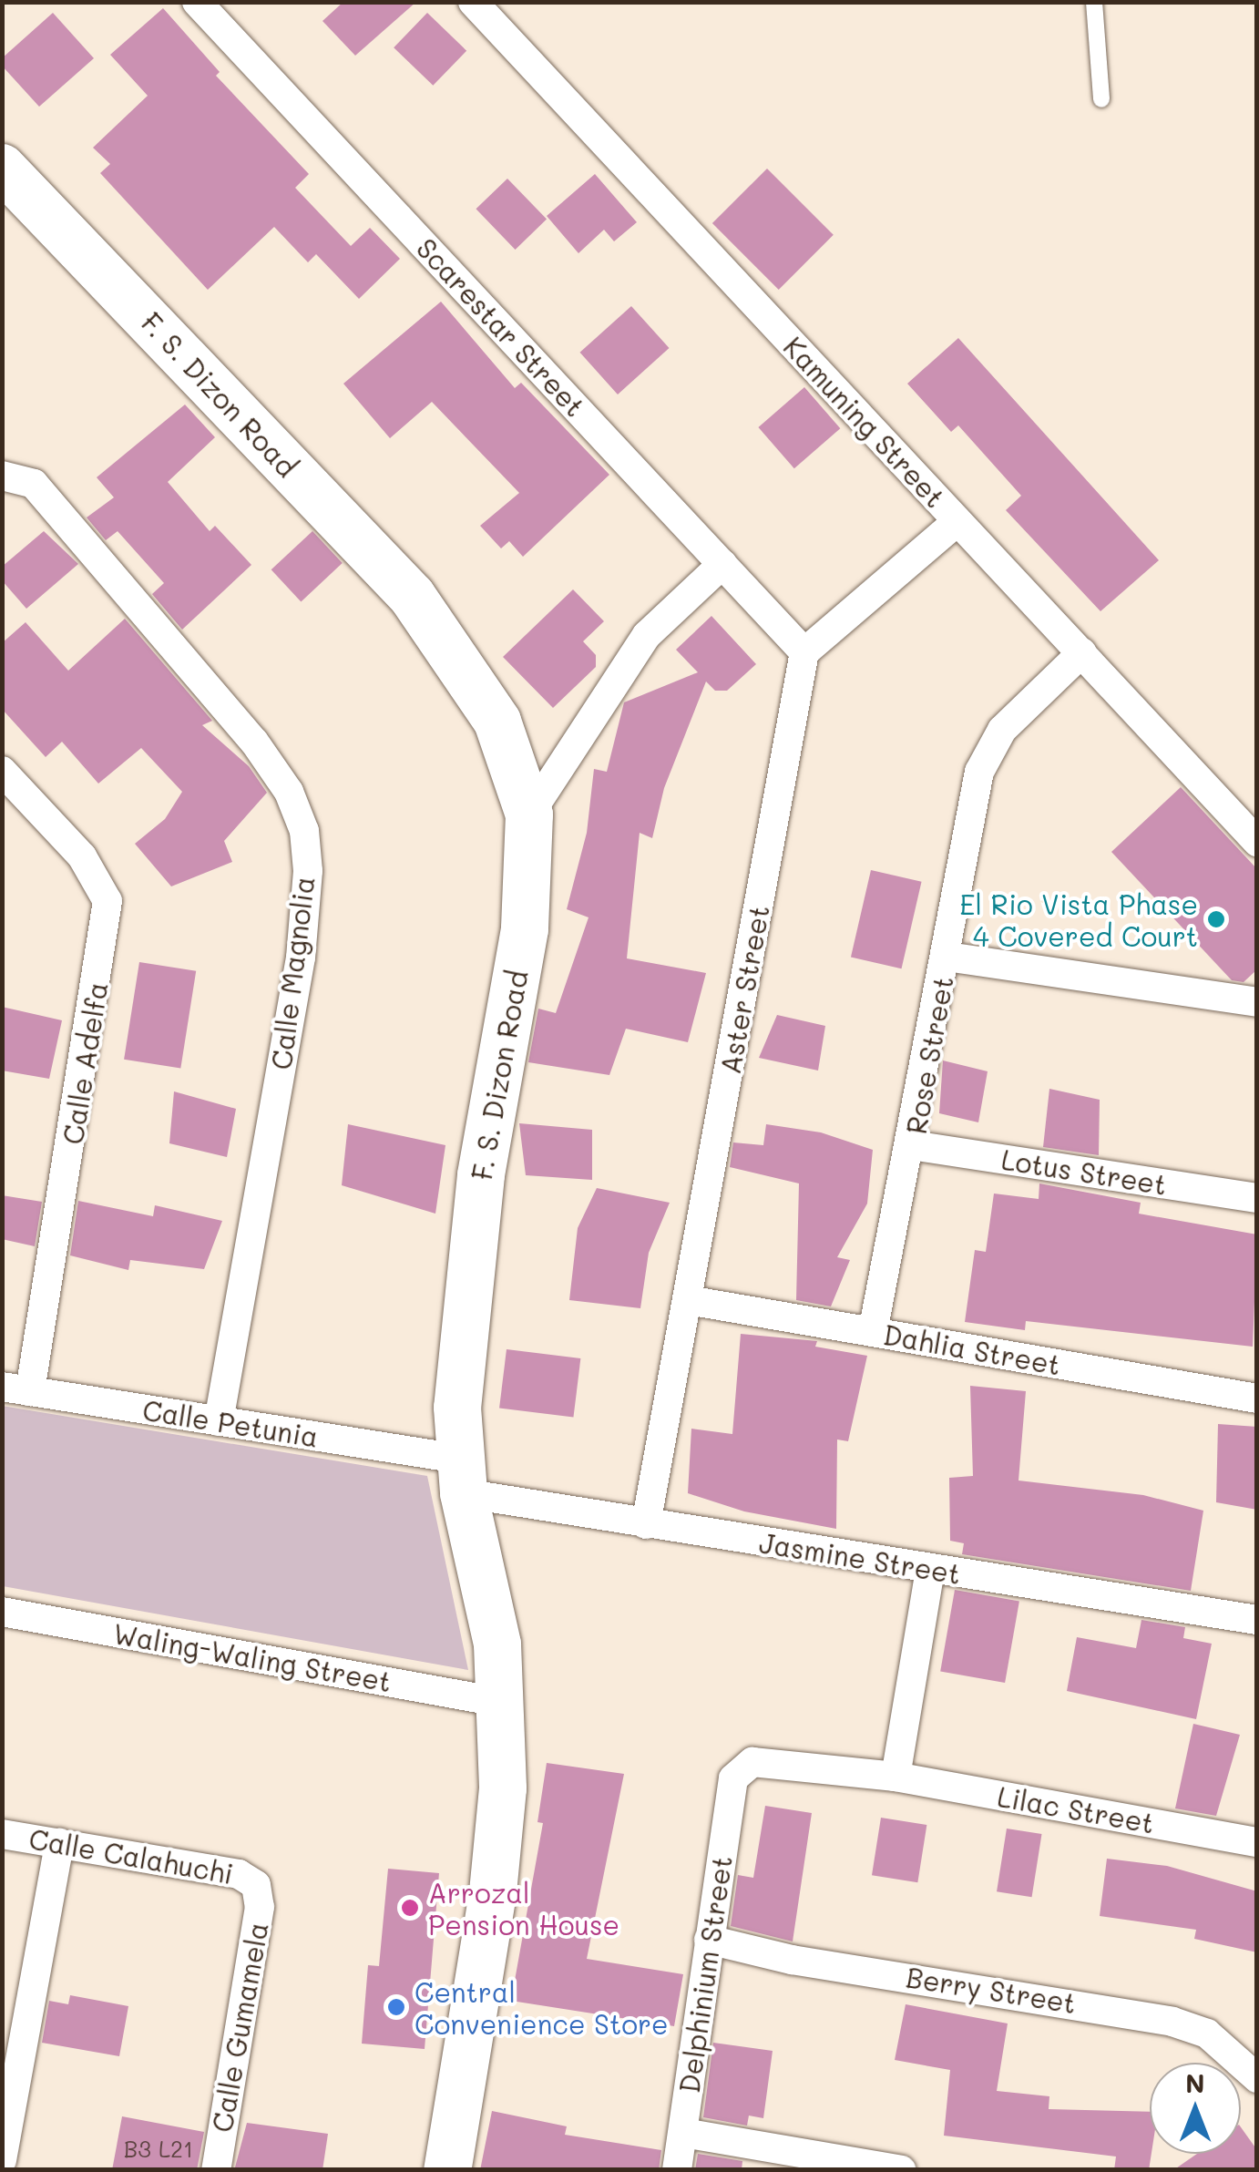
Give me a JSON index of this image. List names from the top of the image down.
{
  "streets": {
    "main road": ["F. S. Dizon Road"],
    "street": [
      "Scarestar Street",
      "Kamuning Street",
      "Calle Magnolia",
      "Aster Street",
      "Rose Street",
      "Calle Adelfa",
      "Lotus Street",
      "Dahlia Street",
      "Calle Petunia",
      "Jasmine Street",
      "Waling-Waling Street",
      "Lilac Street",
      "Calle Calahuchi",
      "Delphinium Street",
      "Berry Street",
      "Calle Gumamela"
    ]
  },
  "crossings": [
    ["Scarestar Street", "Aster Street"],
    ["F. S. Dizon Road", "Calle Petunia"],
    ["F. S. Dizon Road", "Jasmine Street"],
    ["F. S. Dizon Road", "Waling-Waling Street"],
    ["Kamuning Street", "Rose Street"],
    ["Calle Magnolia", "Calle Petunia"],
    ["Aster Street", "Dahlia Street"],
    ["Aster Street", "Jasmine Street"],
    ["Rose Street", "Lotus Street"],
    ["Rose Street", "Dahlia Street"],
    ["Calle Adelfa", "Calle Petunia"],
    ["Calle Petunia", "Jasmine Street"],
    ["Lilac Street", "Delphinium Street"],
    ["Calle Calahuchi", "Calle Gumamela"],
    ["Delphinium Street", "Berry Street"]
  ],
  "places": ["El Rio Vista Phase 4 Covered Court", "Arrozal Pension House", "Central Convenience Store"],
  "house_numbers": ["B3 L21"],
  "north": "top"
}
